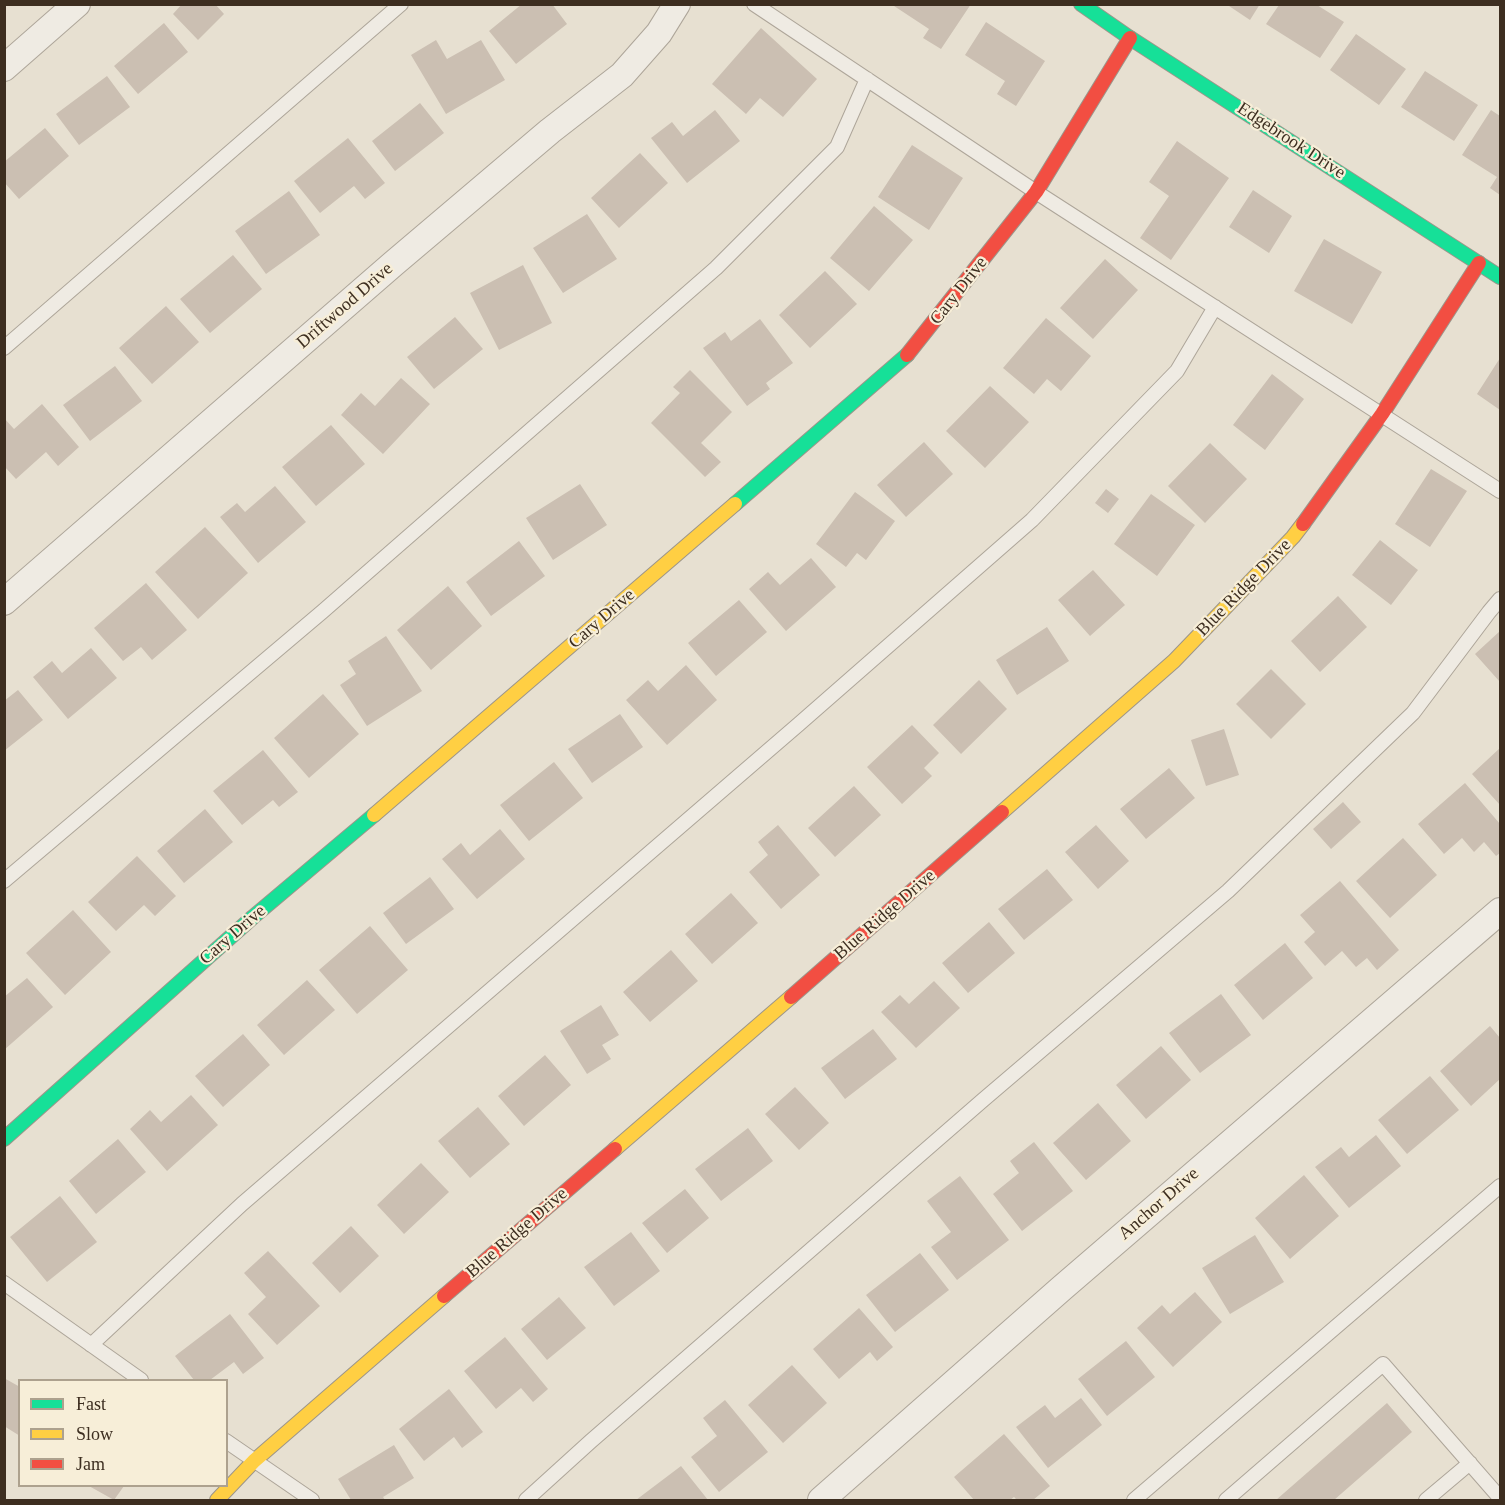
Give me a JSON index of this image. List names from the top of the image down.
{
  "streets": {
    "street": [
      "Edgebrook Drive",
      "Cary Drive",
      "Driftwood Drive",
      "Blue Ridge Drive",
      "Anchor Drive"
    ]
  },
  "crossings": [
    ["Edgebrook Drive", "Cary Drive"],
    ["Edgebrook Drive", "Blue Ridge Drive"]
  ],
  "legend": ["Fast", "Slow", "Jam"]
}
